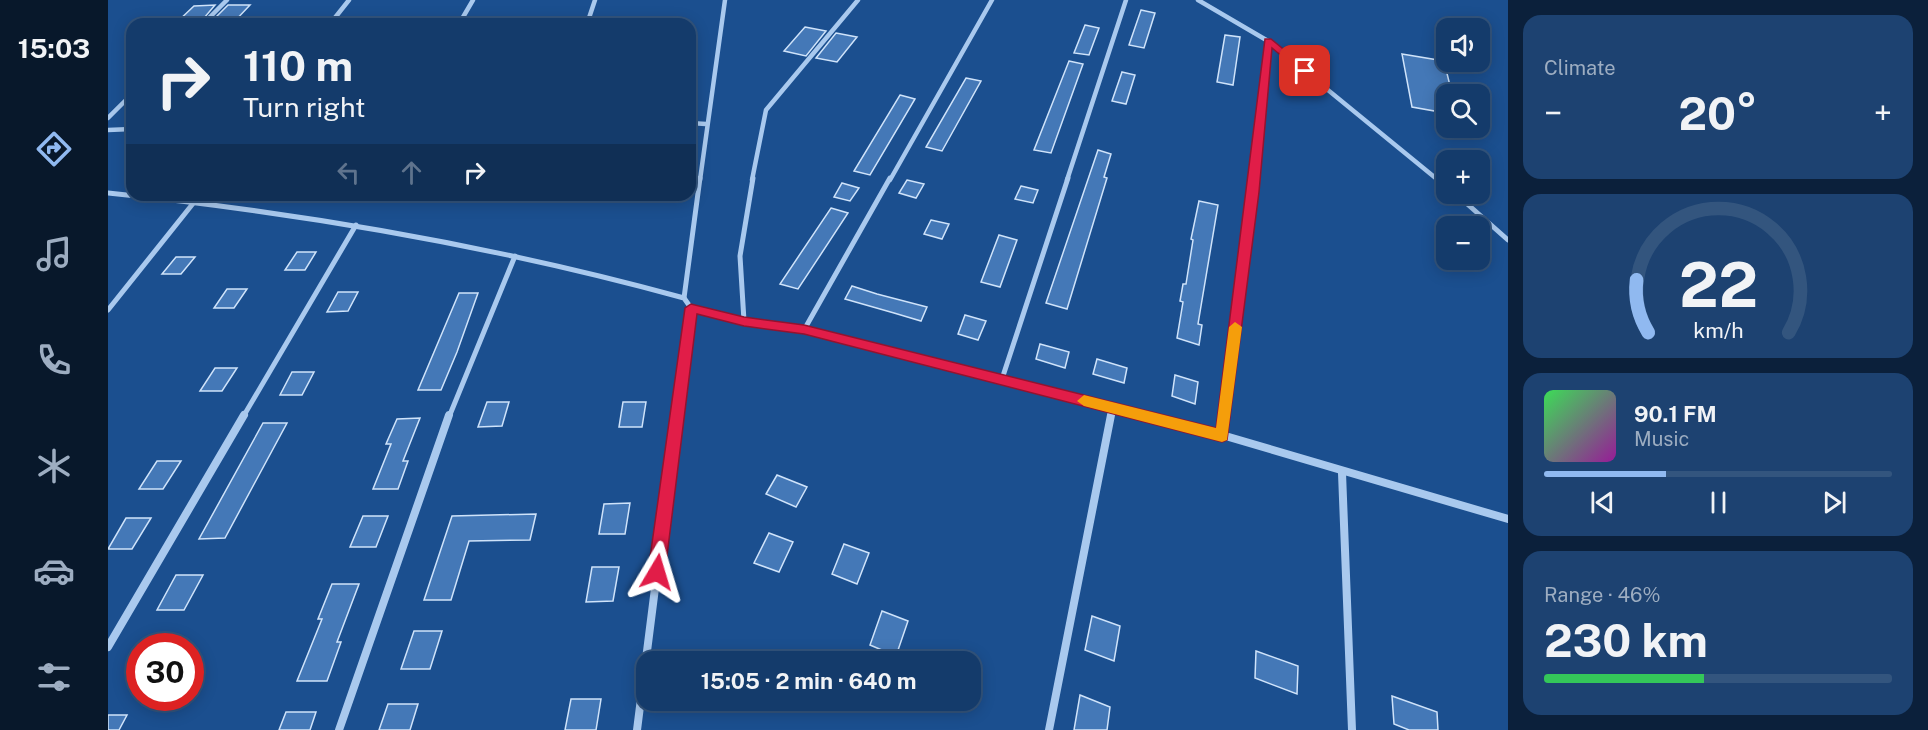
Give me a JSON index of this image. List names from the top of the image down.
{
  "page": {
    "tabs": "15:03",
    "tile": [
      "Climate",
      ["Range · 46%", "230 km"]
    ],
    "map_buttons": ["+", "−"],
    "turn": ["110 m", "Turn right"],
    "heat": ["−", "20°", "+"],
    "song": ["90.1 FM", "Music"],
    "limit": "30",
    "trip": "15:05 · 2 min · 640 m",
    "gauge": ["22", "km/h"]
  }
}
